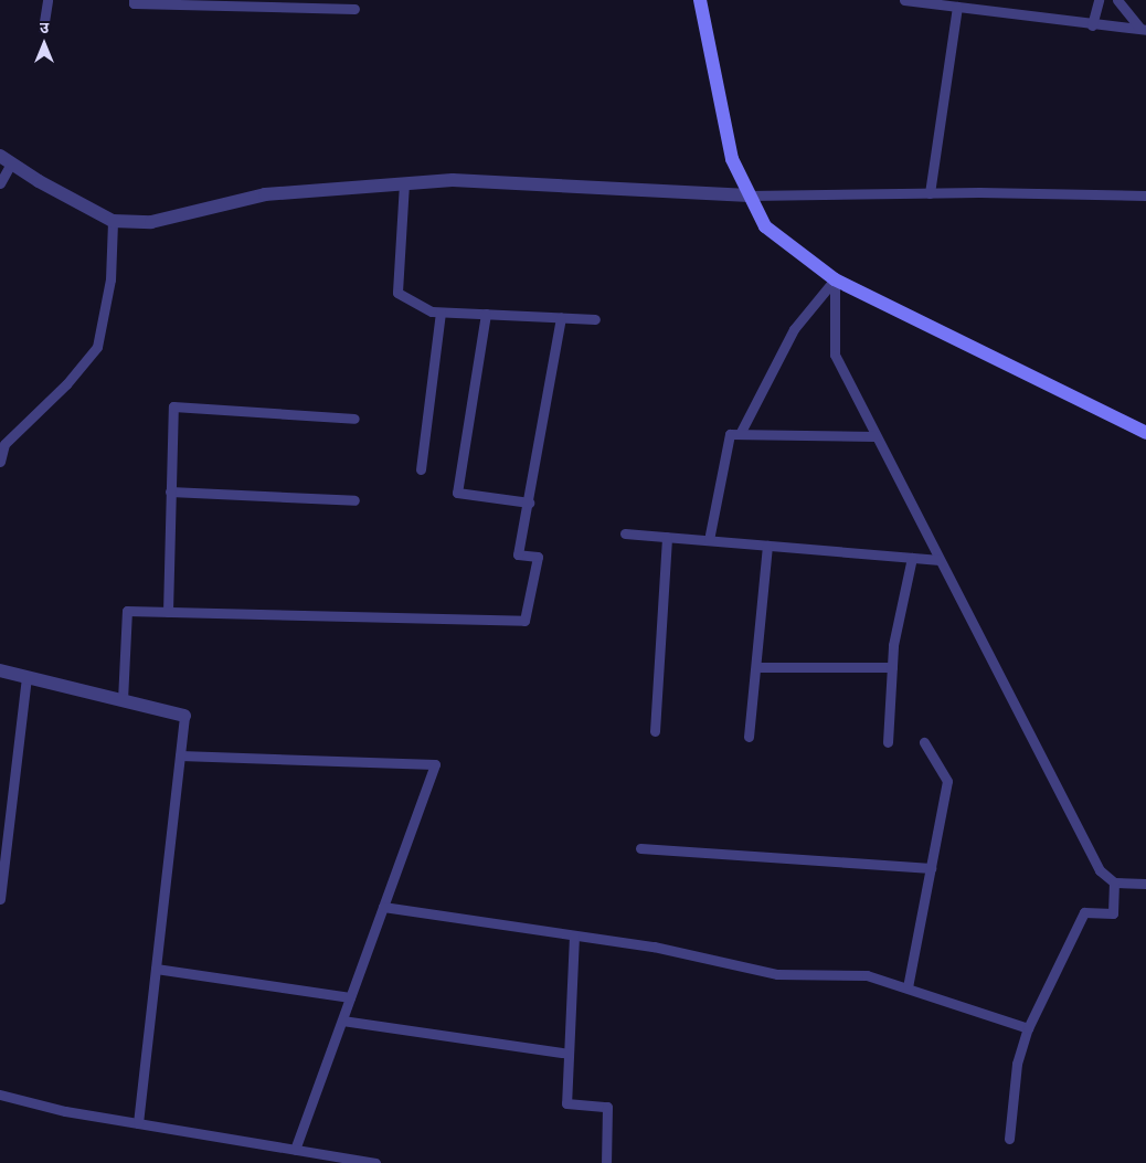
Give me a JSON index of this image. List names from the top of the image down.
{
  "north": "top"
}
